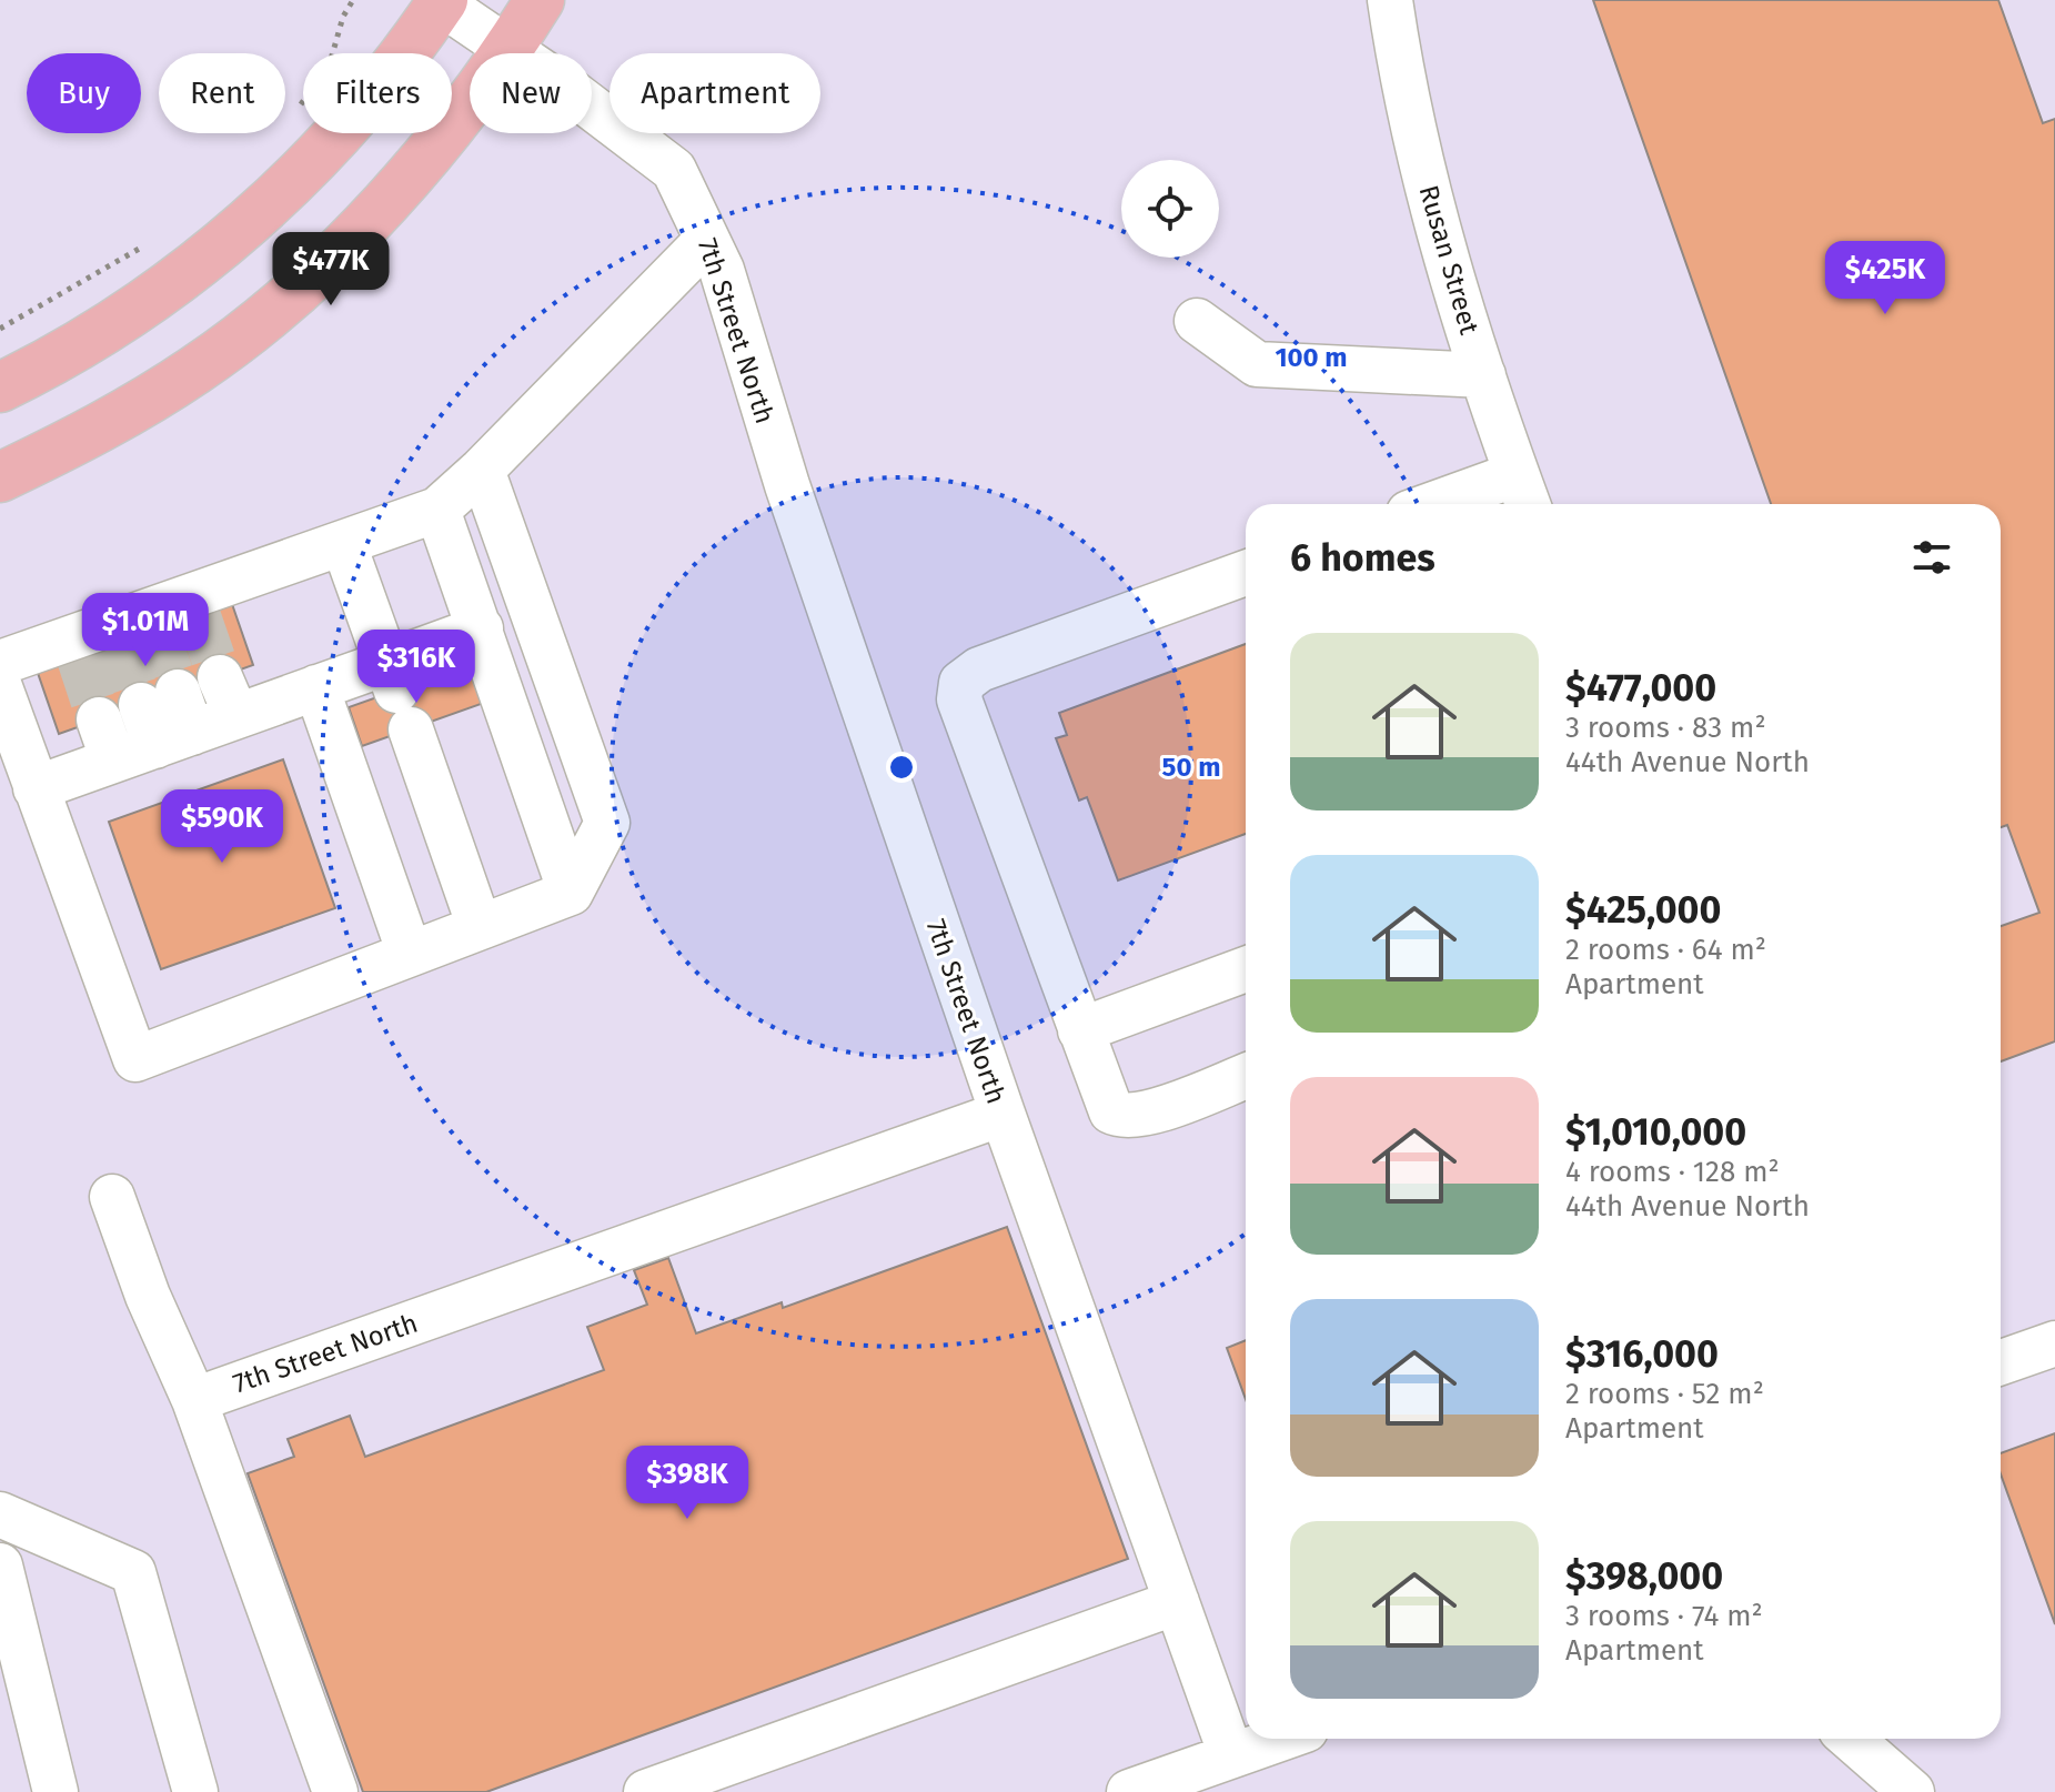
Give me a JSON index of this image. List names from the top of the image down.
{
  "streets": {
    "lane": ["Rusan Street", "7th Street North"]
  },
  "page": {
    "chip": [
      "Buy",
      "Rent",
      "Filters",
      "New",
      "Apartment"
    ],
    "price": [
      "$477K",
      "$425K",
      "$1.01M",
      "$316K",
      "$590K",
      "$398K"
    ],
    "heading": "6 homes",
    "list": [
      {
        "name": "$477,000",
        "note": "3 rooms · 83 m² · 44th Avenue North"
      },
      {
        "name": "$425,000",
        "note": "2 rooms · 64 m² · Apartment"
      },
      {
        "name": "$1,010,000",
        "note": "4 rooms · 128 m² · 44th Avenue North"
      },
      {
        "name": "$316,000",
        "note": "2 rooms · 52 m² · Apartment"
      },
      {
        "name": "$398,000",
        "note": "3 rooms · 74 m² · Apartment"
      }
    ]
  },
  "rings": ["100 m", "50 m"]
}
